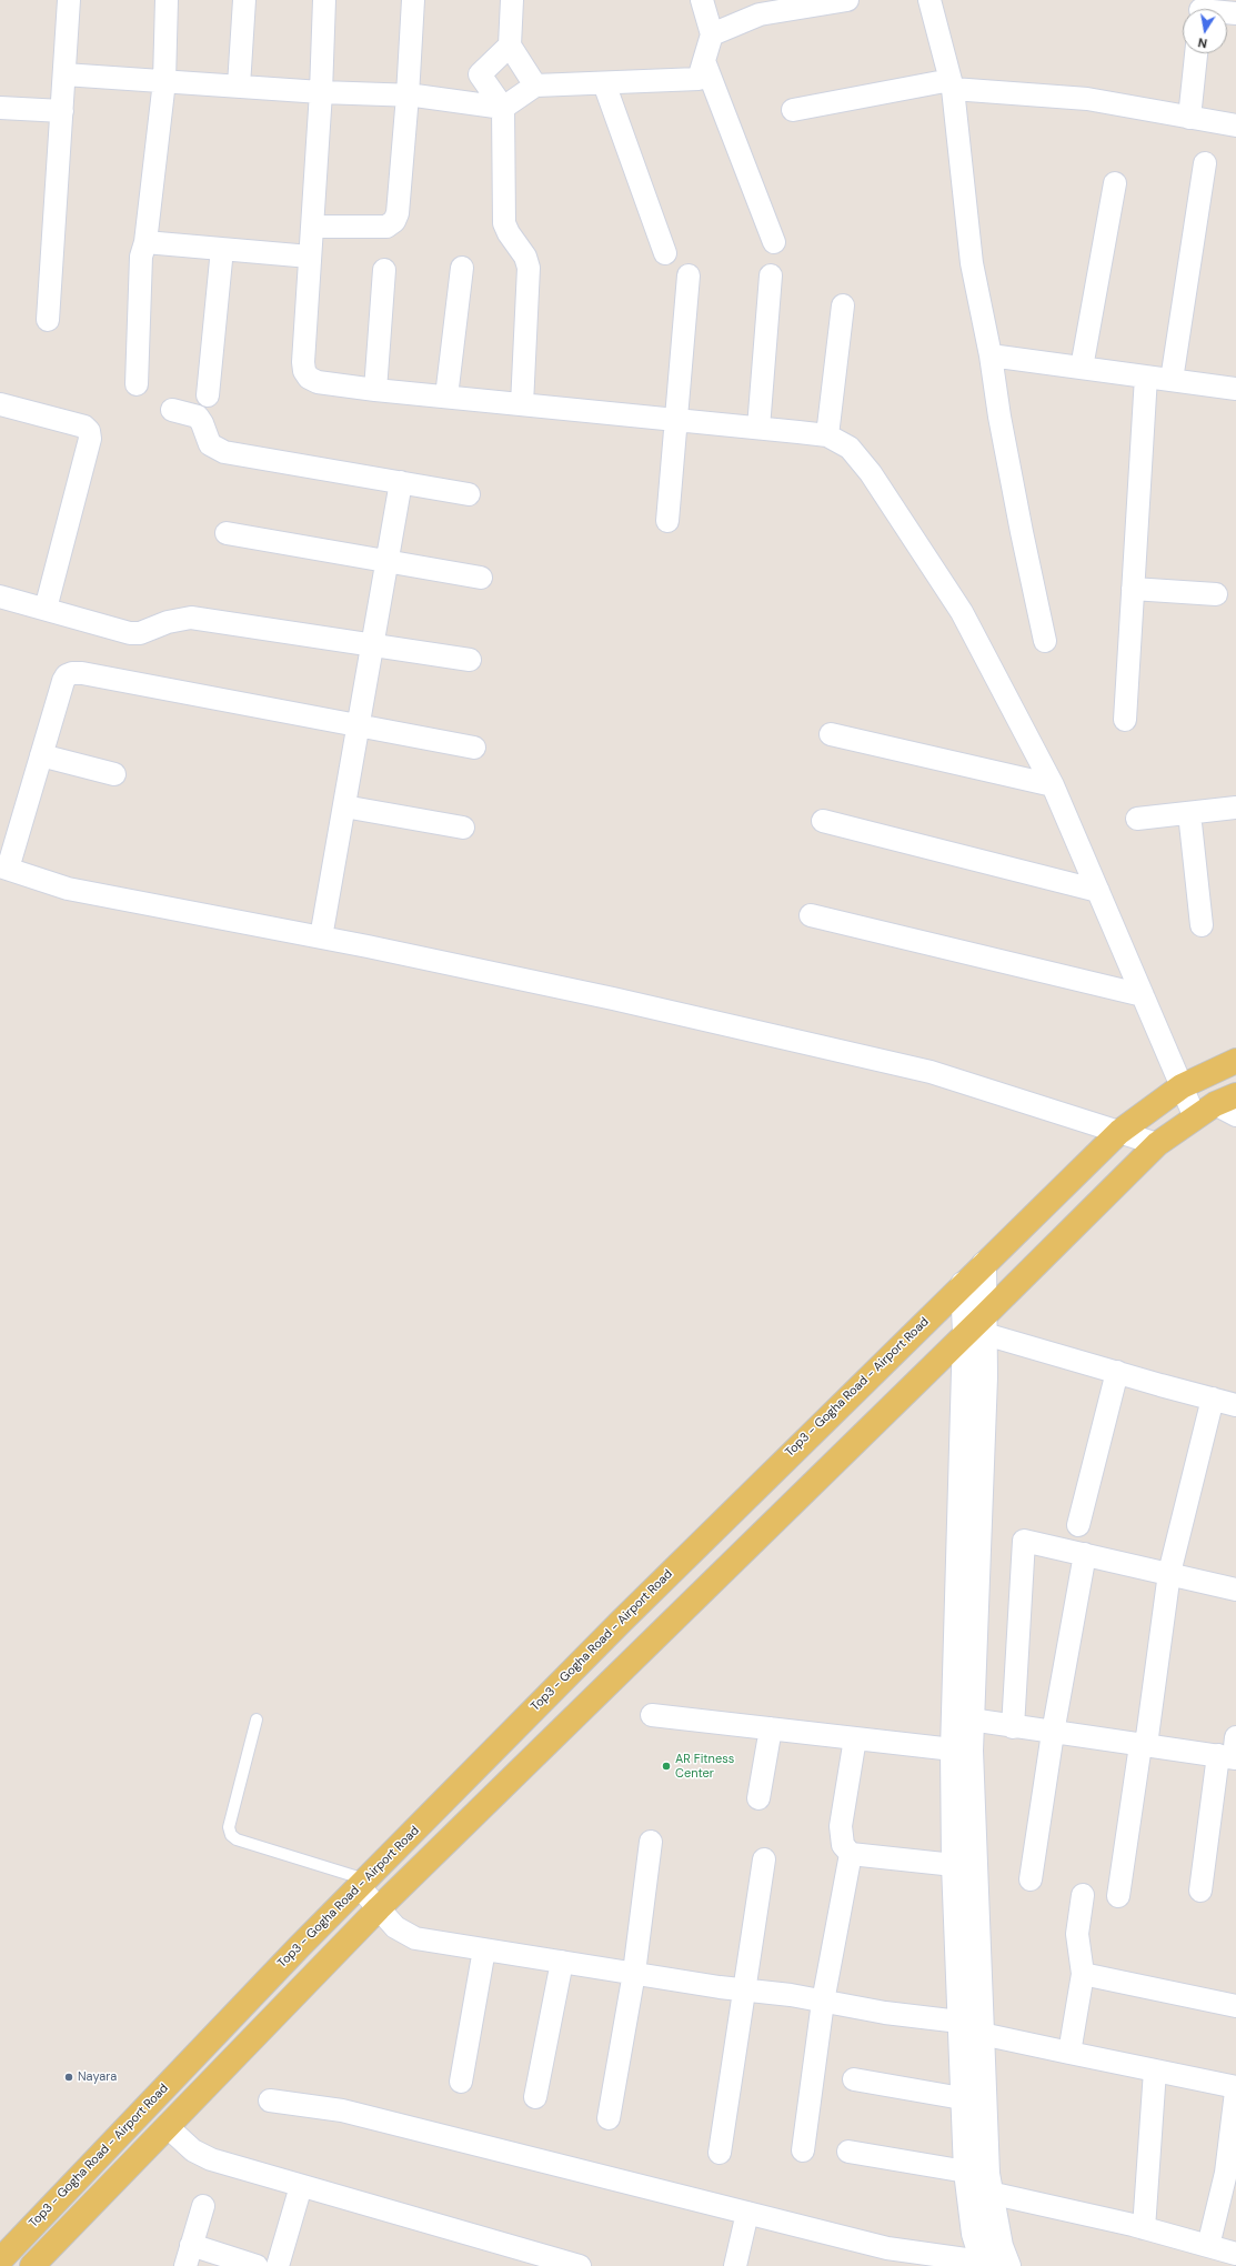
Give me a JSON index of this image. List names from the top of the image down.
{
  "streets": {
    "main road": ["Top3 - Gogha Road - Airport Road"]
  },
  "places": ["AR Fitness Center", "Nayara"],
  "north": "bottom"
}
